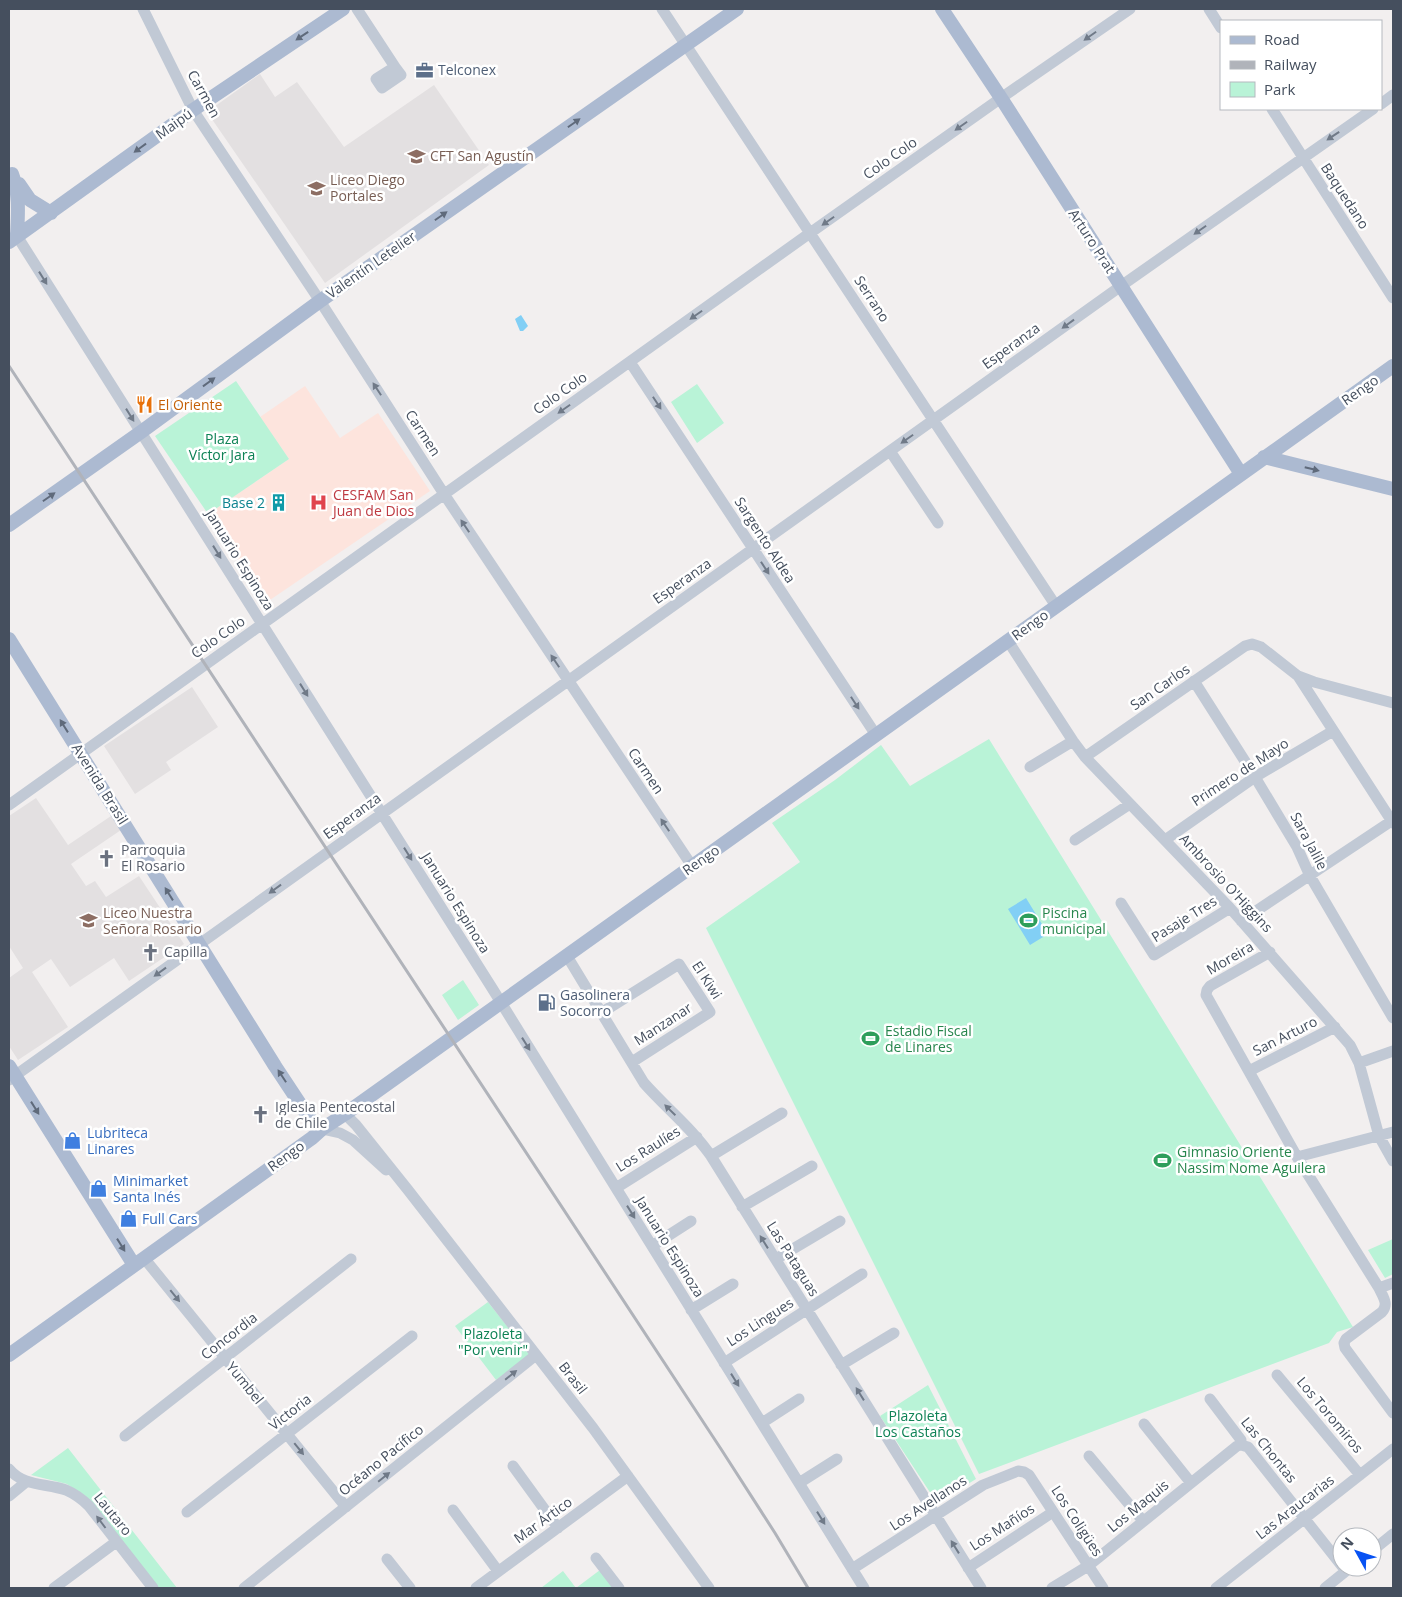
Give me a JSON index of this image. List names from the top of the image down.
{
  "streets": {
    "main road": [
      "Maipú",
      "Arturo Prat",
      "Valentín Letelier",
      "Rengo",
      "Avenida Brasil",
      "Yumbel"
    ],
    "street": [
      "Carmen",
      "Colo Colo",
      "Baquedano",
      "Serrano",
      "Esperanza",
      "Sargento Aldea",
      "Januario Espinoza",
      "San Carlos",
      "Primero de Mayo",
      "Sara Jalile",
      "Ambrosio O'Higgins",
      "Pasaje Tres",
      "Moreira",
      "El Kiwi",
      "Manzanar",
      "San Arturo",
      "Los Raulíes",
      "Las Pataguas",
      "Los Lingues",
      "Concordia",
      "Brasil",
      "Victoria",
      "Los Toromiros",
      "Las Chontas",
      "Océano Pacífico",
      "Los Avellanos",
      "Los Maquis",
      "Las Araucarias",
      "Lautaro",
      "Mar Ártico",
      "Los Coligües",
      "Los Mañíos"
    ]
  },
  "crossings": [
    ["Carmen", "Maipú"],
    ["Carmen", "Colo Colo"],
    ["Carmen", "Valentín Letelier"],
    ["Carmen", "Esperanza"],
    ["Carmen", "Rengo"],
    ["Maipú", "Januario Espinoza"],
    ["Colo Colo", "Arturo Prat"],
    ["Colo Colo", "Serrano"],
    ["Colo Colo", "Sargento Aldea"],
    ["Colo Colo", "Januario Espinoza"],
    ["Colo Colo", "Avenida Brasil"],
    ["Baquedano", "Esperanza"],
    ["Arturo Prat", "Esperanza"],
    ["Arturo Prat", "Rengo"],
    ["Valentín Letelier", "Serrano"],
    ["Valentín Letelier", "Januario Espinoza"],
    ["Serrano", "Esperanza"],
    ["Serrano", "Rengo"],
    ["Esperanza", "Sargento Aldea"],
    ["Esperanza", "Januario Espinoza"],
    ["Esperanza", "Avenida Brasil"],
    ["Esperanza", "Yumbel"],
    ["Rengo", "Sargento Aldea"],
    ["Rengo", "Januario Espinoza"],
    ["Rengo", "Avenida Brasil"],
    ["Rengo", "Ambrosio O'Higgins"],
    ["Rengo", "Las Pataguas"],
    ["Rengo", "Brasil"],
    ["Rengo", "Yumbel"],
    ["Januario Espinoza", "Los Raulíes"],
    ["Januario Espinoza", "Los Lingues"],
    ["Januario Espinoza", "Los Avellanos"],
    ["San Carlos", "Sara Jalile"],
    ["San Carlos", "Ambrosio O'Higgins"],
    ["Primero de Mayo", "Sara Jalile"],
    ["Primero de Mayo", "Ambrosio O'Higgins"],
    ["Avenida Brasil", "Brasil"],
    ["Ambrosio O'Higgins", "Pasaje Tres"],
    ["Ambrosio O'Higgins", "Moreira"],
    ["Ambrosio O'Higgins", "San Arturo"],
    ["Moreira", "San Arturo"],
    ["El Kiwi", "Manzanar"],
    ["El Kiwi", "Las Pataguas"],
    ["Manzanar", "Las Pataguas"],
    ["Los Raulíes", "Las Pataguas"],
    ["Las Pataguas", "Los Lingues"],
    ["Las Pataguas", "Los Avellanos"],
    ["Las Pataguas", "Los Mañíos"],
    ["Concordia", "Yumbel"],
    ["Brasil", "Océano Pacífico"],
    ["Brasil", "Mar Ártico"],
    ["Yumbel", "Victoria"],
    ["Yumbel", "Océano Pacífico"],
    ["Los Toromiros", "Las Araucarias"],
    ["Las Chontas", "Los Maquis"],
    ["Las Chontas", "Las Araucarias"],
    ["Los Avellanos", "Los Coligües"],
    ["Los Maquis", "Los Coligües"],
    ["Los Coligües", "Los Mañíos"]
  ],
  "one_way": [
    "Carmen",
    "Maipú",
    "Colo Colo",
    "Valentín Letelier",
    "Esperanza",
    "Sargento Aldea",
    "Januario Espinoza",
    "Avenida Brasil",
    "Las Pataguas",
    "Yumbel",
    "Océano Pacífico",
    "Lautaro"
  ],
  "parks": ["Plaza Víctor Jara", "Plazoleta \"Por venir\"", "Plazoleta Los Castaños"],
  "places": {
    "office": ["Telconex"],
    "school or university": ["CFT San Agustín", "Liceo Diego Portales", "Liceo Nuestra Señora Rosario"],
    "restaurant": ["El Oriente"],
    "building": ["Base 2"],
    "hospital": ["CESFAM San Juan de Dios"],
    "church": ["Parroquia El Rosario", "Capilla", "Iglesia Pentecostal de Chile"],
    "sports": ["Piscina municipal", "Estadio Fiscal de Linares", "Gimnasio Oriente Nassim Nome Aguilera"],
    "fuel station": ["Gasolinera Socorro"],
    "shop": ["Lubriteca Linares", "Minimarket Santa Inés", "Full Cars"]
  },
  "legend": ["Road", "Railway", "Park"],
  "north": "top left"
}
